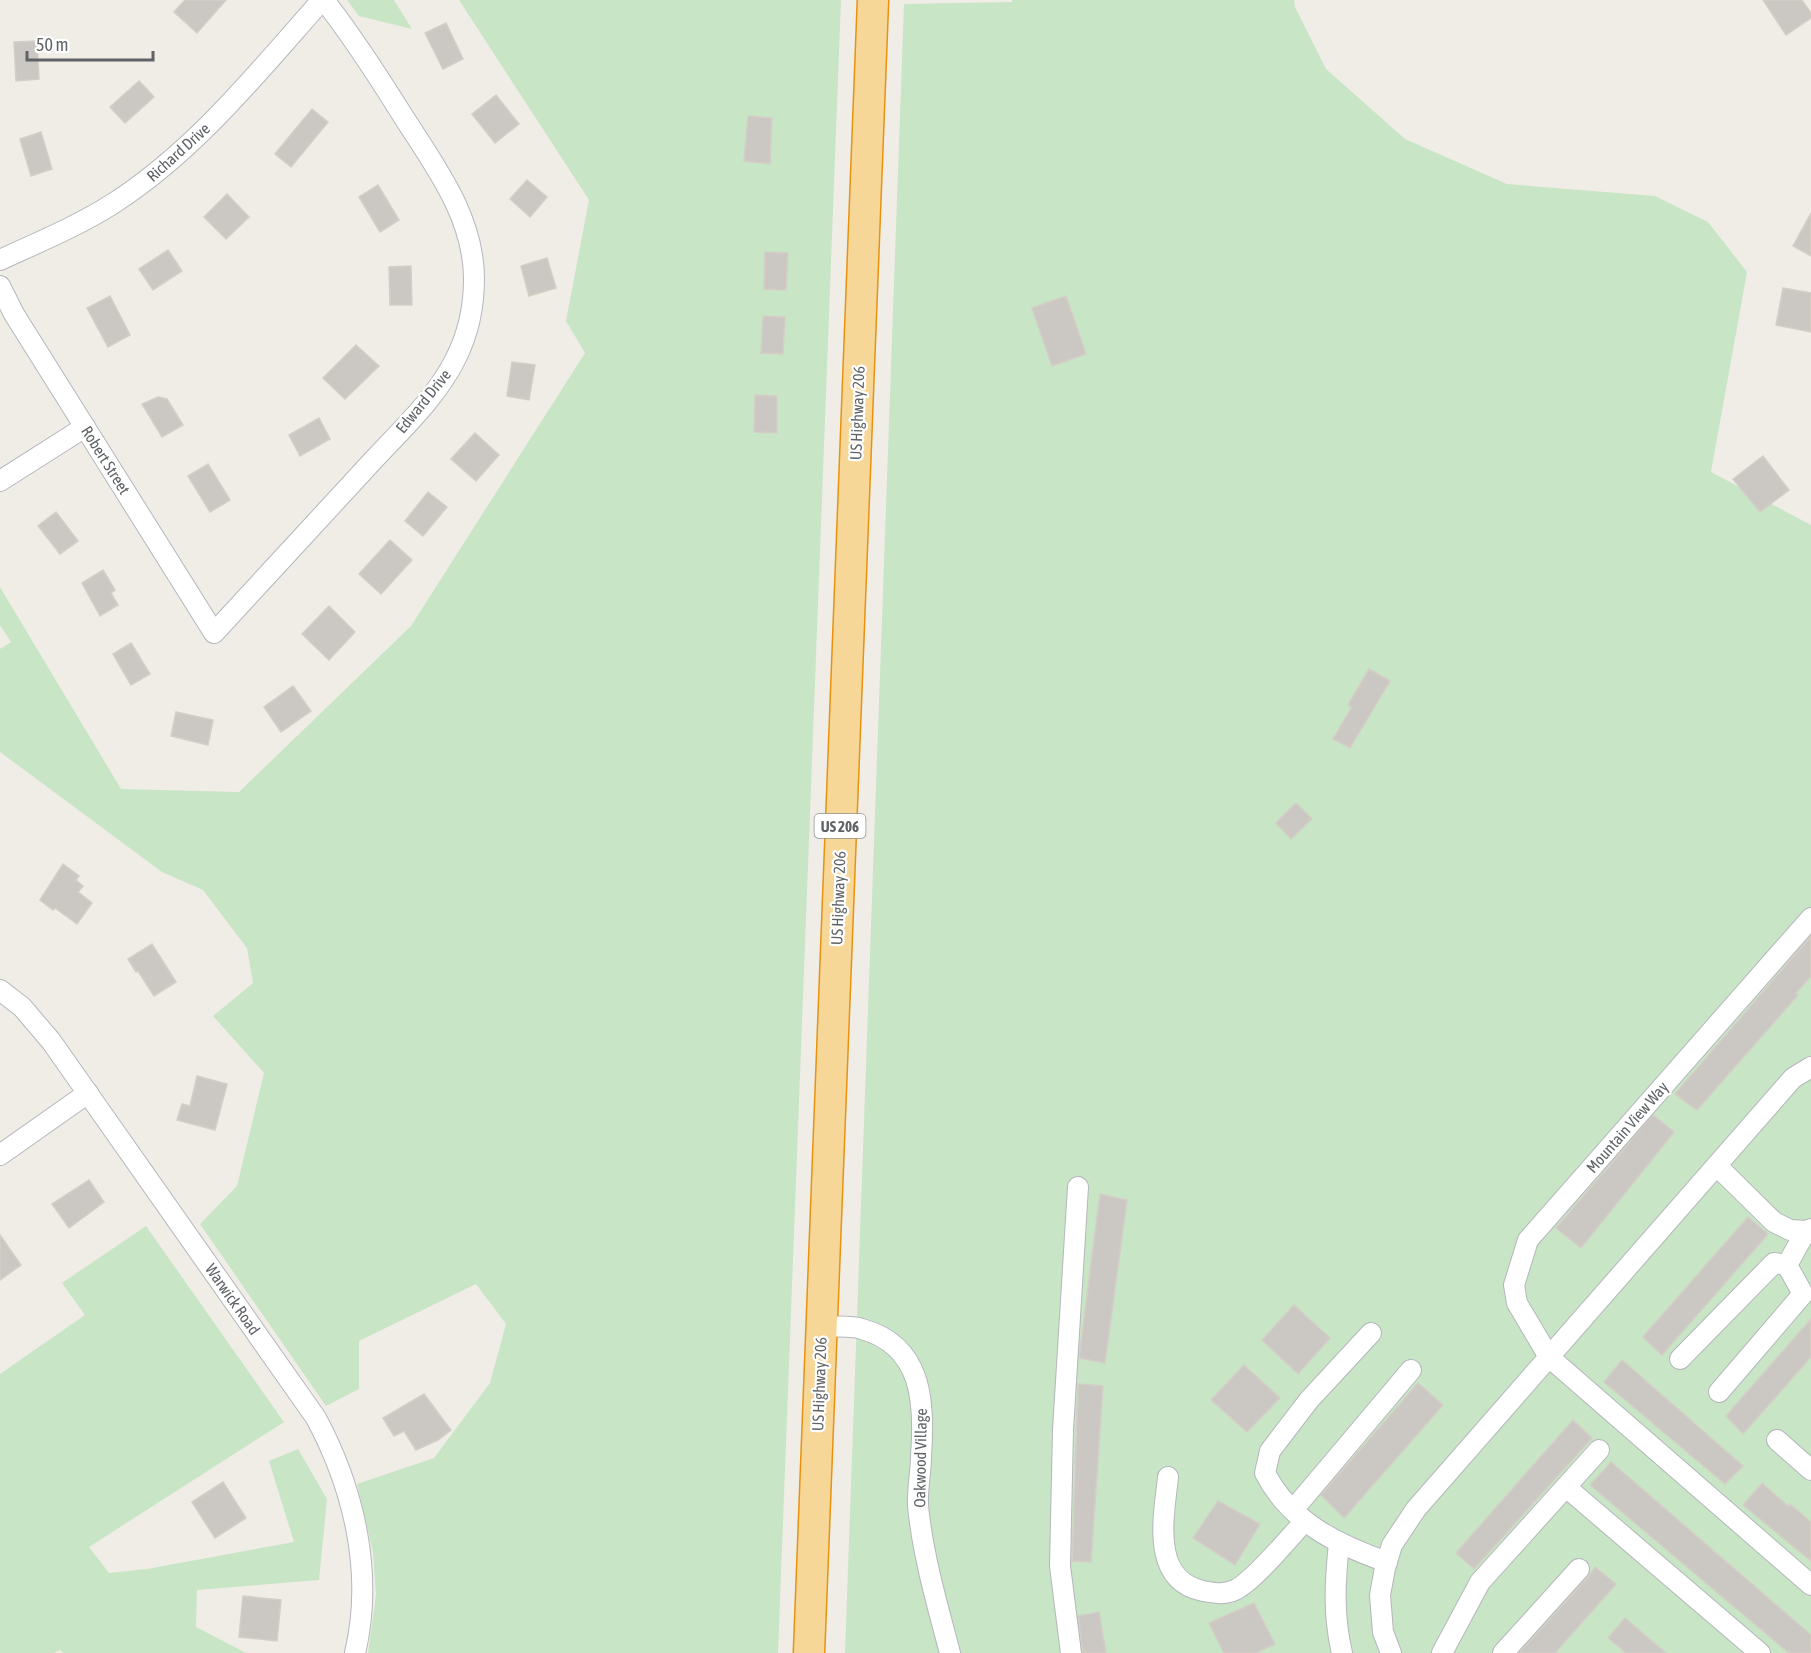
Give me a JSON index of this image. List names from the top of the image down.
{
  "streets": {
    "highway": ["US Highway 206", "US 206"],
    "street": [
      "Richard Drive",
      "Edward Drive",
      "Robert Street",
      "Mountain View Way",
      "Warwick Road",
      "Oakwood Village"
    ]
  },
  "crossings": [
    ["Richard Drive", "Edward Drive"],
    ["Edward Drive", "Robert Street"],
    ["US Highway 206", "Oakwood Village"]
  ],
  "scale_bar": "50 m"
}
